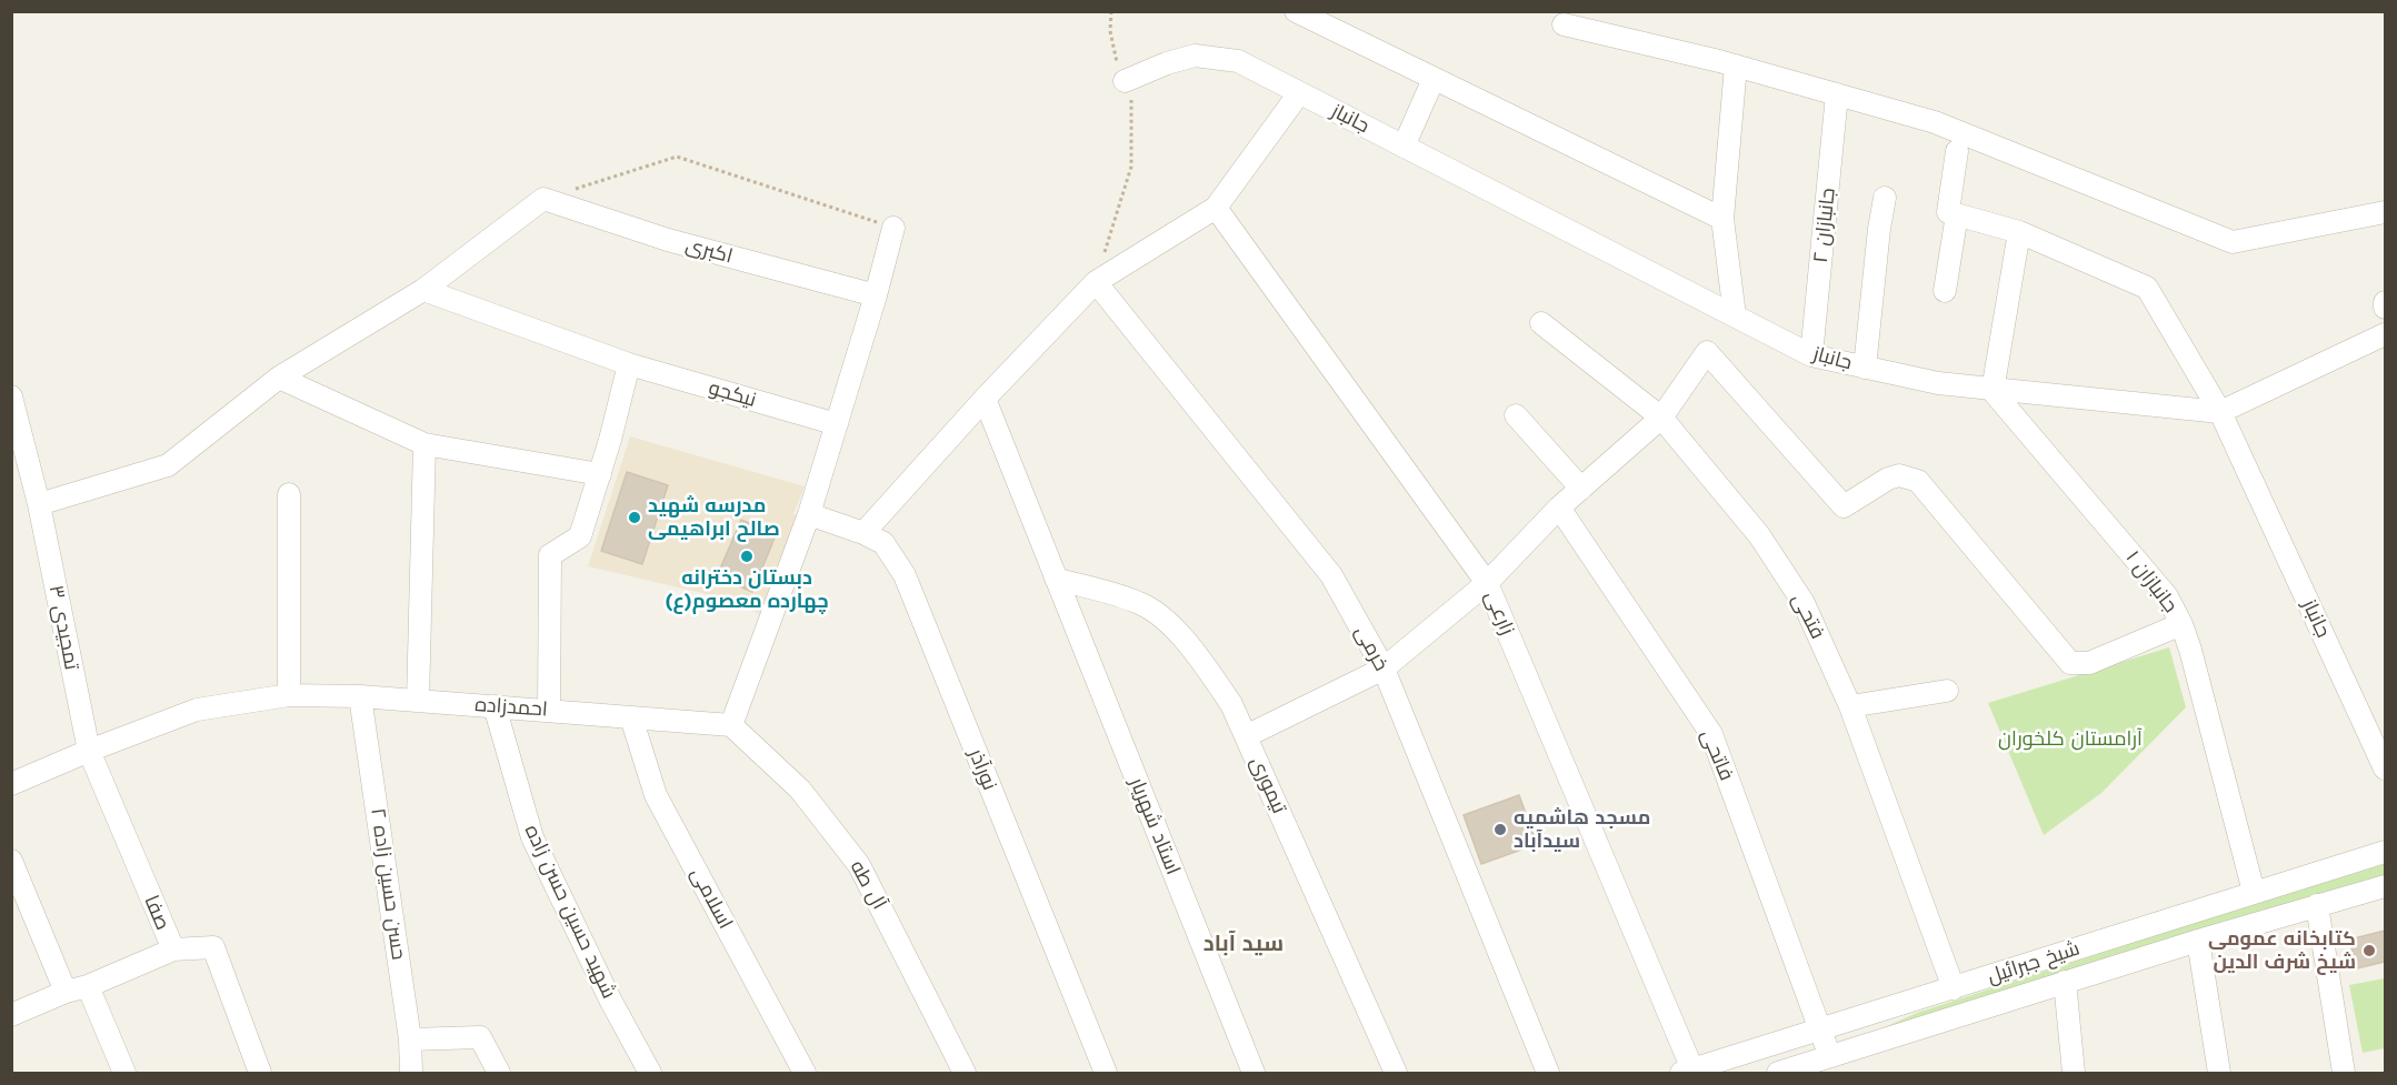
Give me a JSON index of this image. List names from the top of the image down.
{
  "streets": {
    "street": [
      "جانباز",
      "جانبازان ۲",
      "اکبری",
      "نیکجو",
      "جانبازان ۱",
      "زارعی",
      "فتحی",
      "تمجیدی ۳",
      "خرمی",
      "احمدزاده",
      "فاتحی",
      "نورآذر",
      "تیموری",
      "استاد شهریار",
      "حسن حسین زاده ۲",
      "آل طه",
      "اسلامی",
      "شهید حسین حسن زاده",
      "صفا",
      "شیخ جبرائیل"
    ]
  },
  "crossings": [
    ["جانباز", "جانبازان ۲"],
    ["جانباز", "جانبازان ۱"],
    ["جانبازان ۱", "شیخ جبرائیل"],
    ["زارعی", "شیخ جبرائیل"],
    ["فتحی", "شیخ جبرائیل"],
    ["تمجیدی ۳", "احمدزاده"],
    ["تمجیدی ۳", "صفا"],
    ["احمدزاده", "حسن حسین زاده ۲"],
    ["احمدزاده", "آل طه"],
    ["احمدزاده", "اسلامی"],
    ["احمدزاده", "شهید حسین حسن زاده"],
    ["احمدزاده", "صفا"],
    ["فاتحی", "شیخ جبرائیل"],
    ["تیموری", "استاد شهریار"]
  ],
  "districts": ["سید آباد"],
  "parks": ["آرامستان کلخوران"],
  "places": [
    "مدرسه شهید صالح ابراهیمی",
    "دبستان دخترانه چهارده معصوم(ع)",
    "مسجد هاشمیه سیدآباد",
    "کتابخانه عمومی شیخ شرف الدین"
  ]
}
